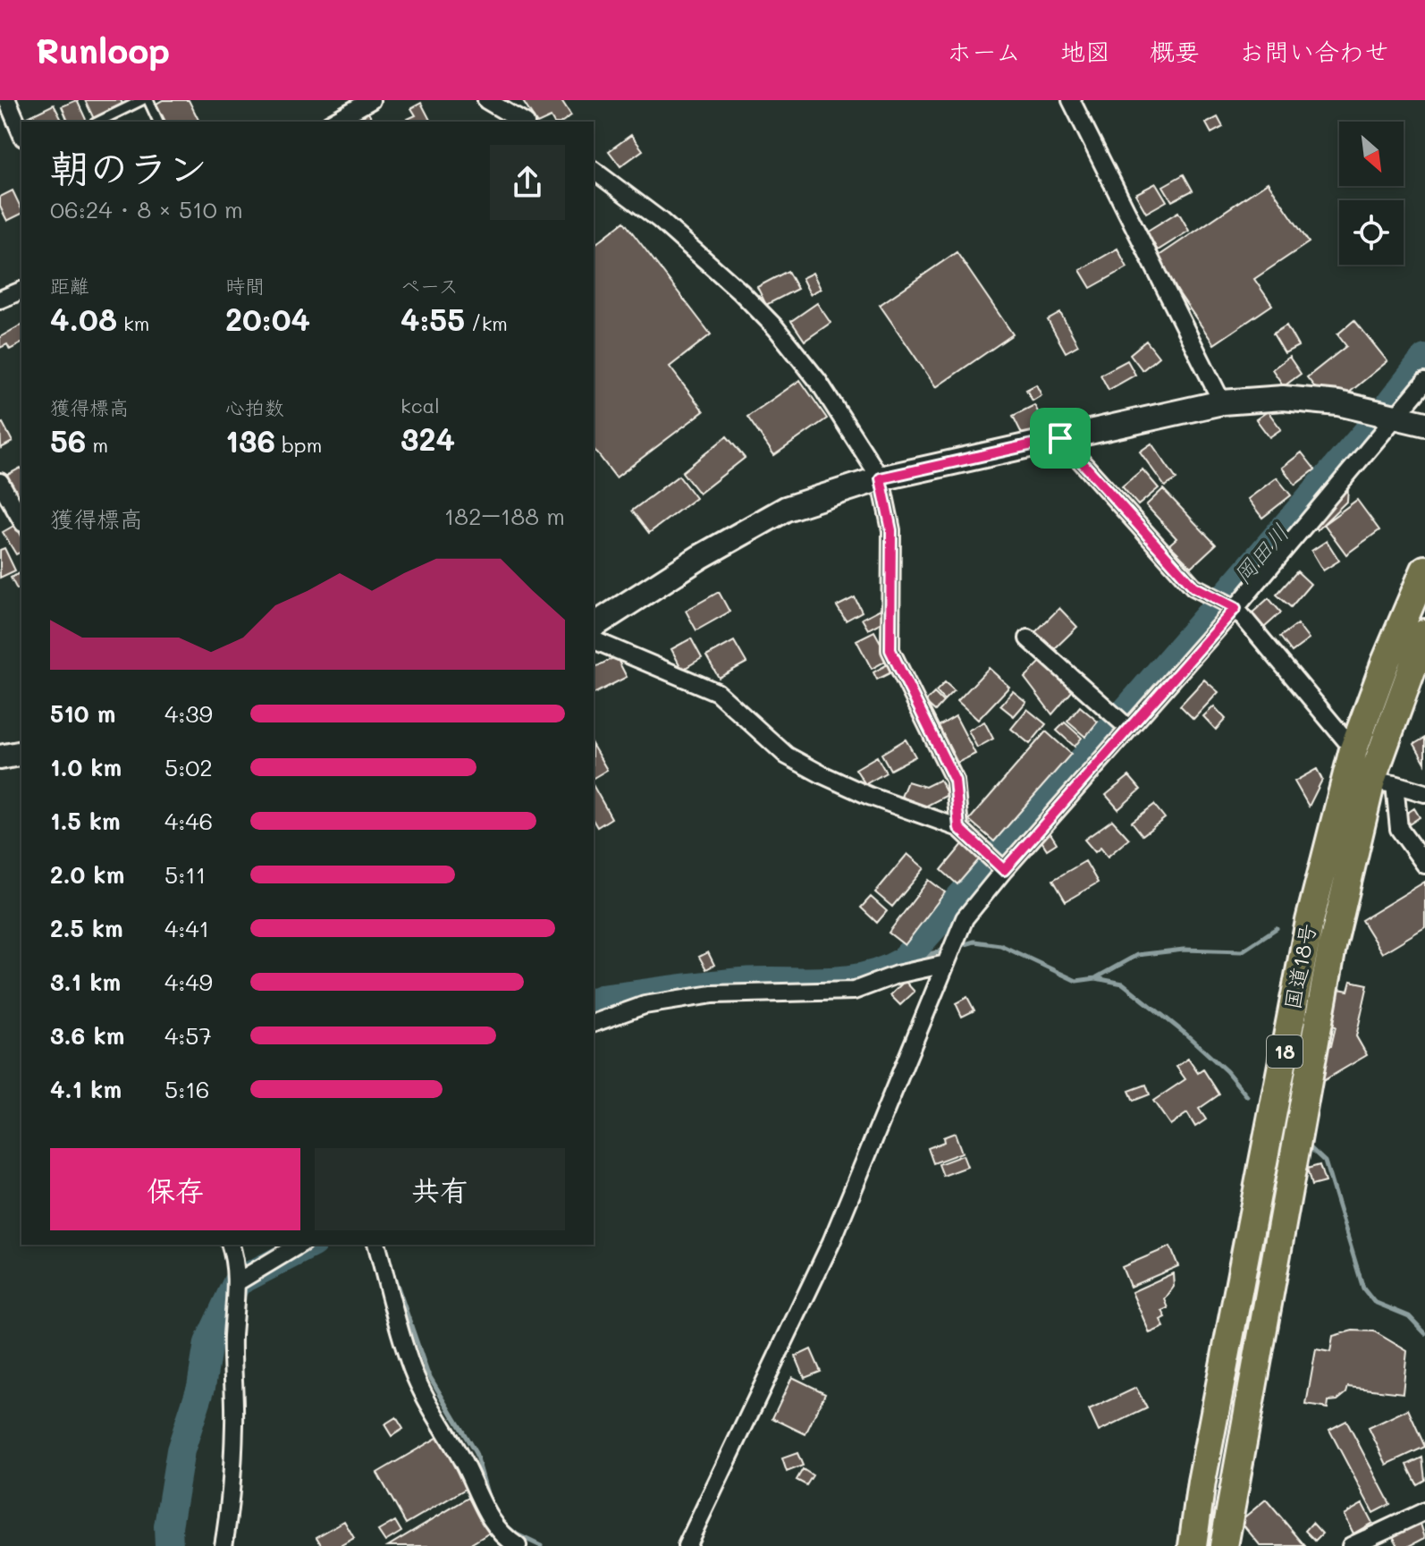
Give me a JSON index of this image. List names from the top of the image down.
{
  "streets": {
    "highway": ["国道18号", "18"]
  },
  "water": ["岡田川"],
  "north": "bottom right",
  "page": {
    "header": "Runloop",
    "nav": [
      "ホーム",
      "地図",
      "概要",
      "お問い合わせ"
    ],
    "heading": ["朝のラン", "06:24 · 8 × 510 m"],
    "stats": [
      ["距離", "4.08 km"],
      ["時間", "20:04"],
      ["ペース", "4:55 /km"],
      ["獲得標高", "56 m"],
      ["心拍数", "136 bpm"],
      ["kcal", "324"]
    ],
    "chart": ["獲得標高", "182–188 m"],
    "list": [
      {
        "name": "510 m",
        "note": "4:39"
      },
      {
        "name": "1.0 km",
        "note": "5:02"
      },
      {
        "name": "1.5 km",
        "note": "4:46"
      },
      {
        "name": "2.0 km",
        "note": "5:11"
      },
      {
        "name": "2.5 km",
        "note": "4:41"
      },
      {
        "name": "3.1 km",
        "note": "4:49"
      },
      {
        "name": "3.6 km",
        "note": "4:57"
      },
      {
        "name": "4.1 km",
        "note": "5:16"
      }
    ],
    "buttons": ["保存", "共有"]
  }
}
